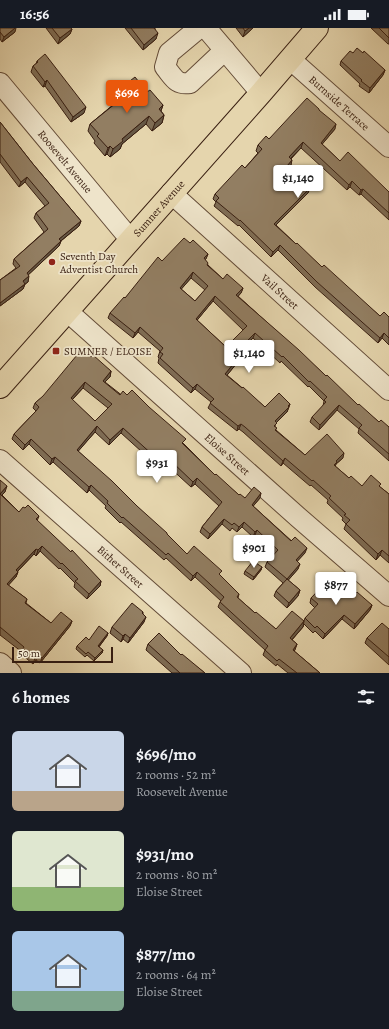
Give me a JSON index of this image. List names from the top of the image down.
{
  "streets": {
    "main road": ["Sumner Avenue"],
    "street": [
      "Burnside Terrace",
      "Roosevelt Avenue",
      "Vail Street",
      "Eloise Street",
      "Bither Street"
    ]
  },
  "crossings": [
    ["Burnside Terrace", "Sumner Avenue"],
    ["Roosevelt Avenue", "Sumner Avenue"],
    ["Sumner Avenue", "Vail Street"],
    ["Sumner Avenue", "Eloise Street"]
  ],
  "places": {
    "other": ["Seventh Day Adventist Church"],
    "transit": ["SUMNER / ELOISE"]
  },
  "scale_bar": "50 m",
  "page": {
    "status": "16:56",
    "price": [
      "$696",
      "$1,140",
      "$1,140",
      "$931",
      "$901",
      "$877"
    ],
    "scale": "50 m",
    "heading": "6 homes",
    "list": [
      {
        "name": "$696/mo",
        "note": "2 rooms · 52 m² · Roosevelt Avenue"
      },
      {
        "name": "$931/mo",
        "note": "2 rooms · 80 m² · Eloise Street"
      },
      {
        "name": "$877/mo",
        "note": "2 rooms · 64 m² · Eloise Street"
      }
    ]
  }
}
